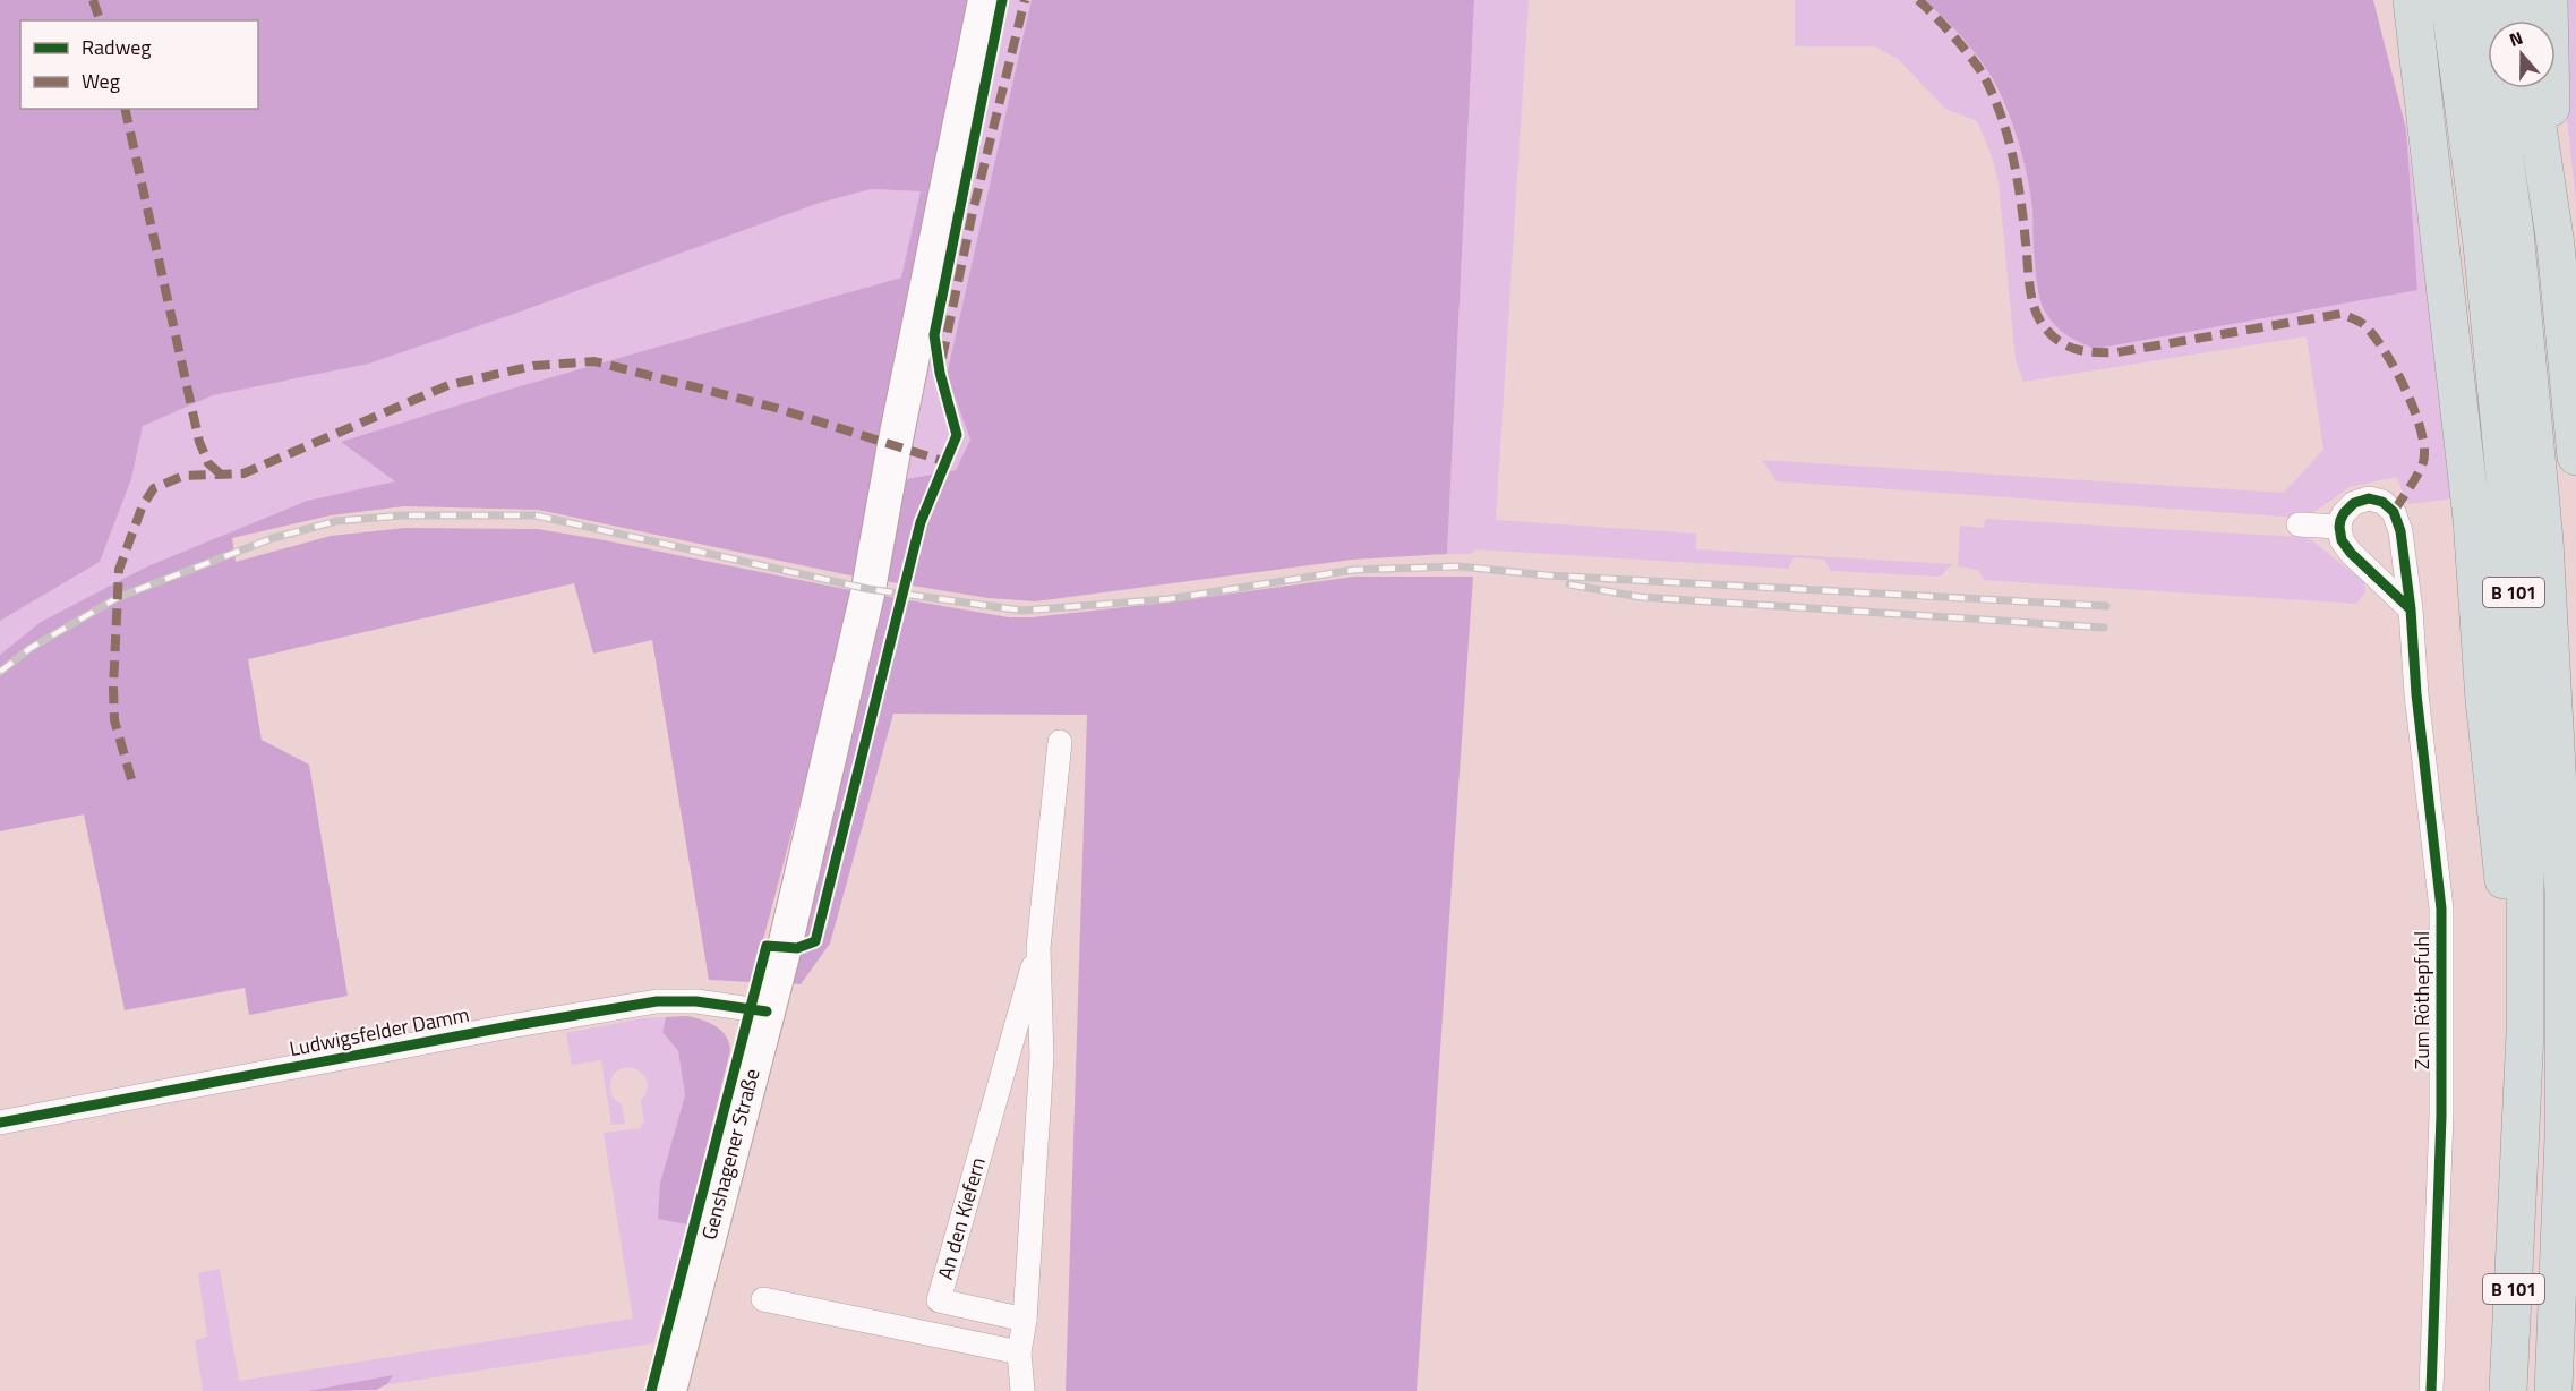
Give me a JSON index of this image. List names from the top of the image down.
{
  "streets": {
    "highway": ["B 101"],
    "main road": ["Genshagener Straße"],
    "street": ["Zum Röthepfuhl", "Ludwigsfelder Damm", "An den Kiefern"]
  },
  "crossings": [
    ["Ludwigsfelder Damm", "Genshagener Straße"]
  ],
  "legend": ["Radweg", "Weg"],
  "north": "top"
}
